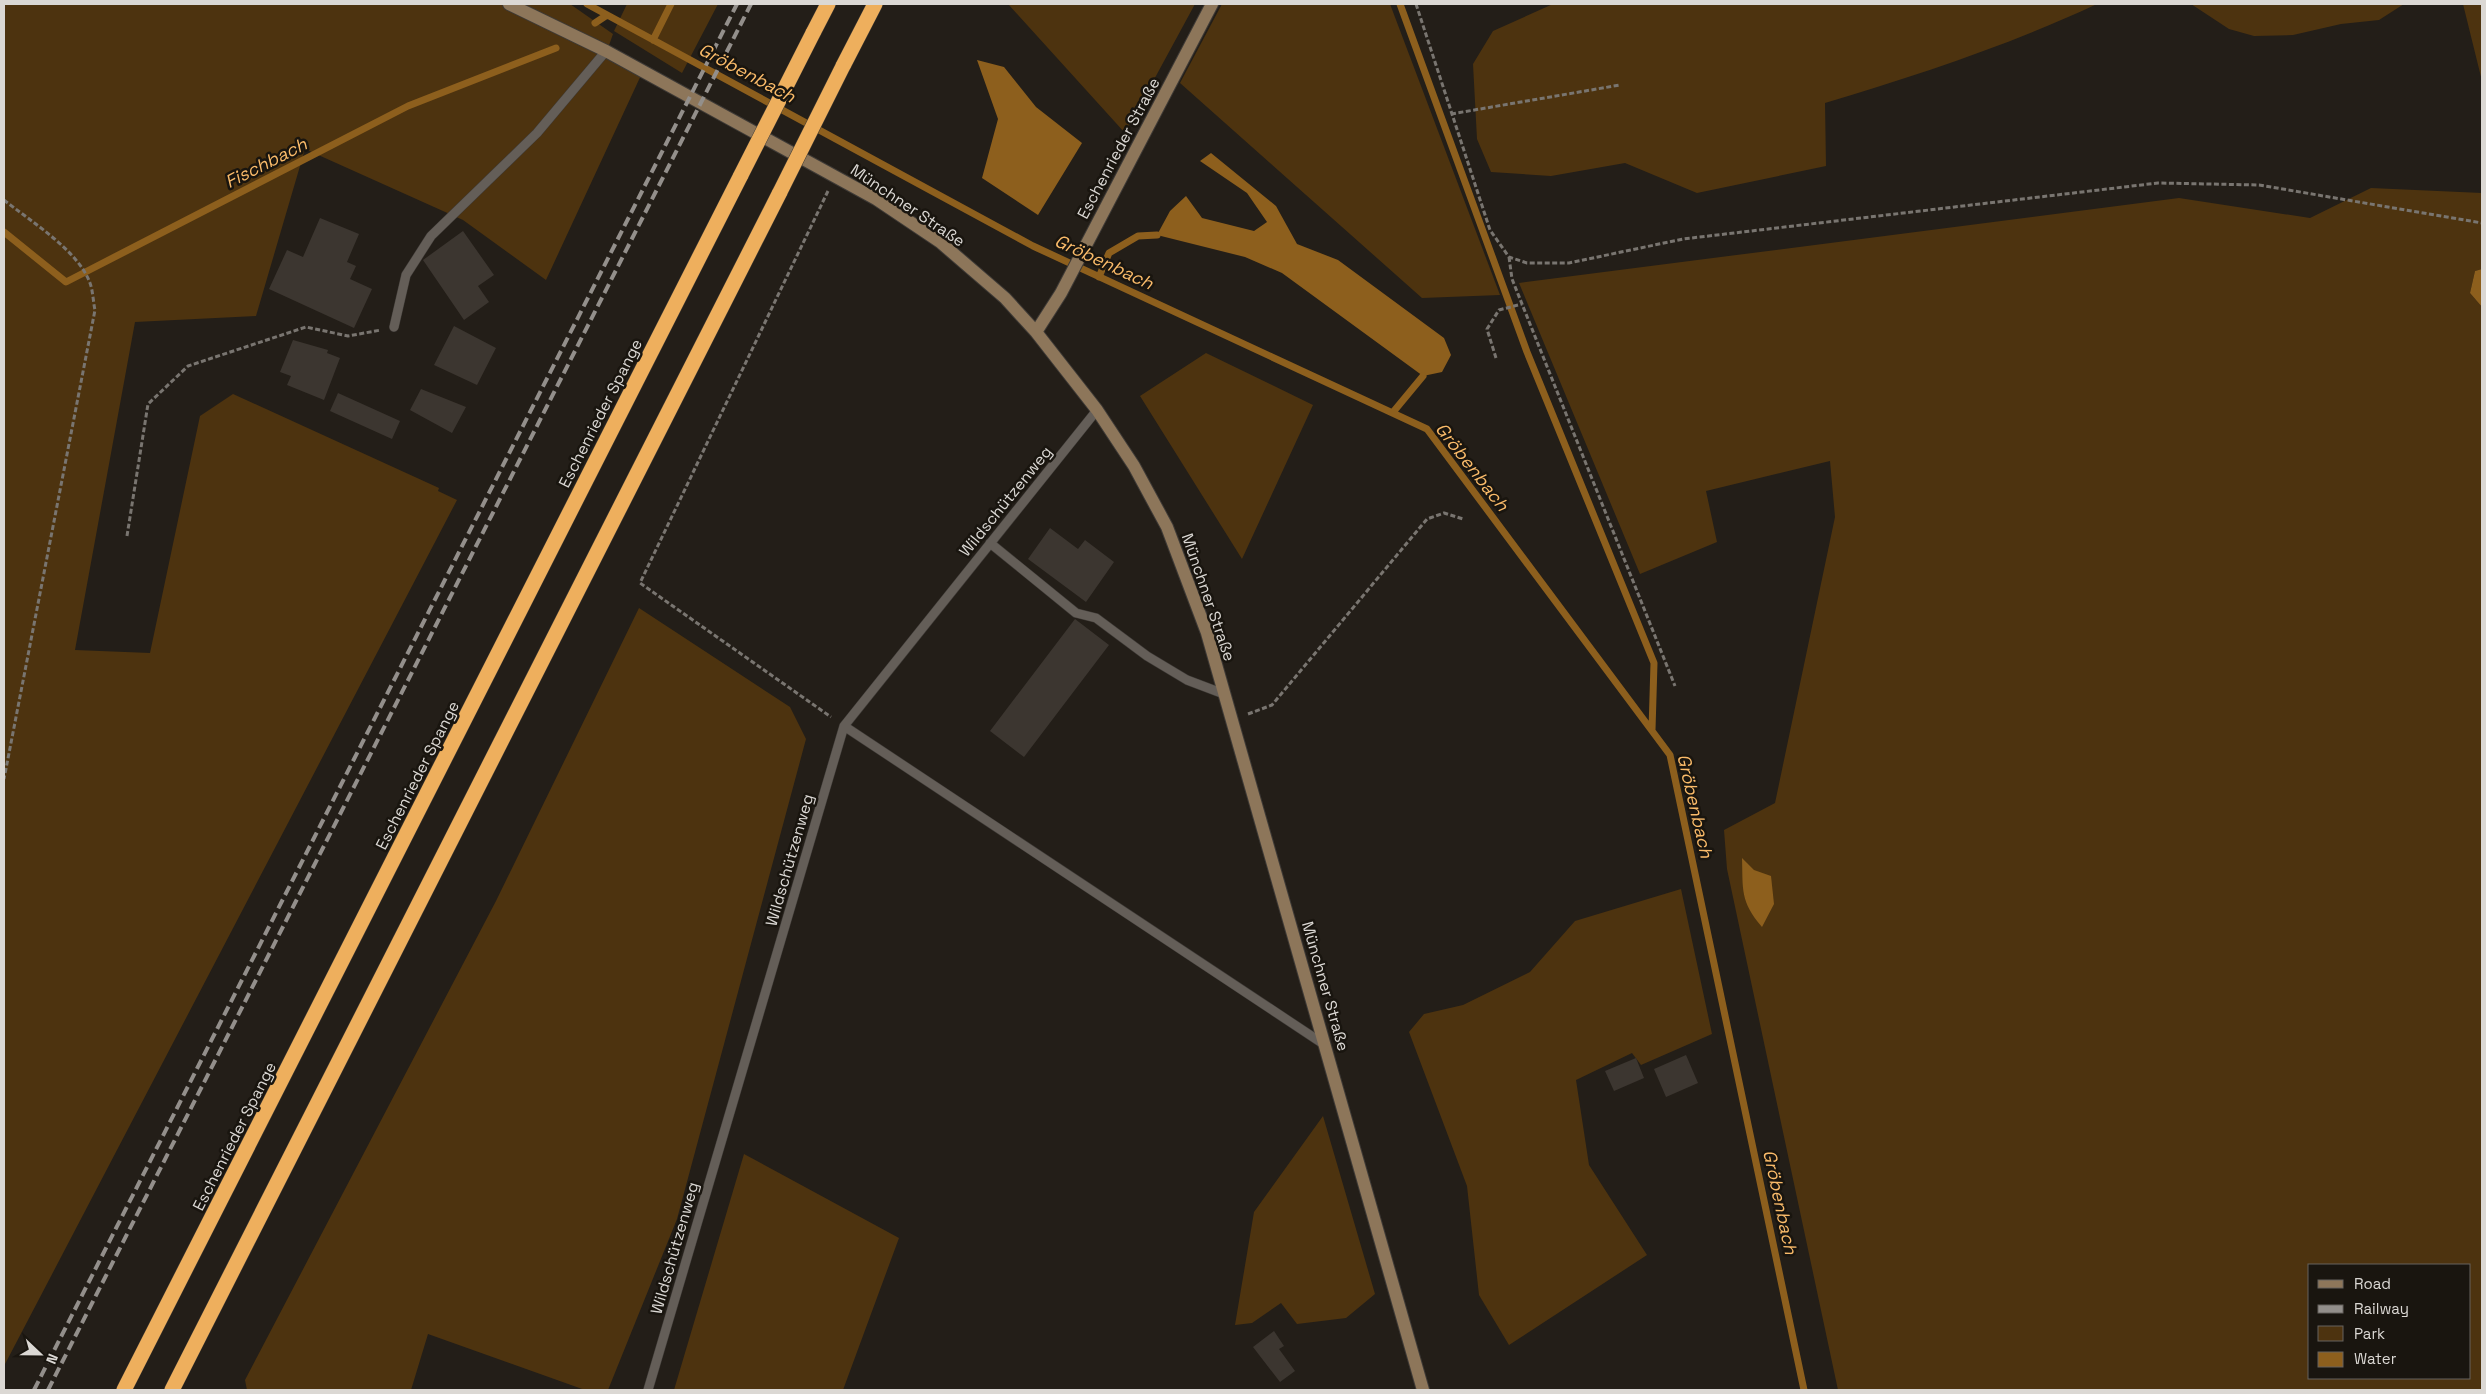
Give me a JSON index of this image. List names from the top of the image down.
{
  "streets": {
    "highway": ["Eschenrieder Spange"],
    "street": ["Eschenrieder Straße", "Münchner Straße"],
    "lane": ["Wildschützenweg"]
  },
  "crossings": [
    ["Eschenrieder Straße", "Münchner Straße"],
    ["Münchner Straße", "Wildschützenweg"]
  ],
  "water": ["Gröbenbach", "Fischbach"],
  "legend": [
    "Road",
    "Railway",
    "Park",
    "Water"
  ],
  "north": "right"
}
